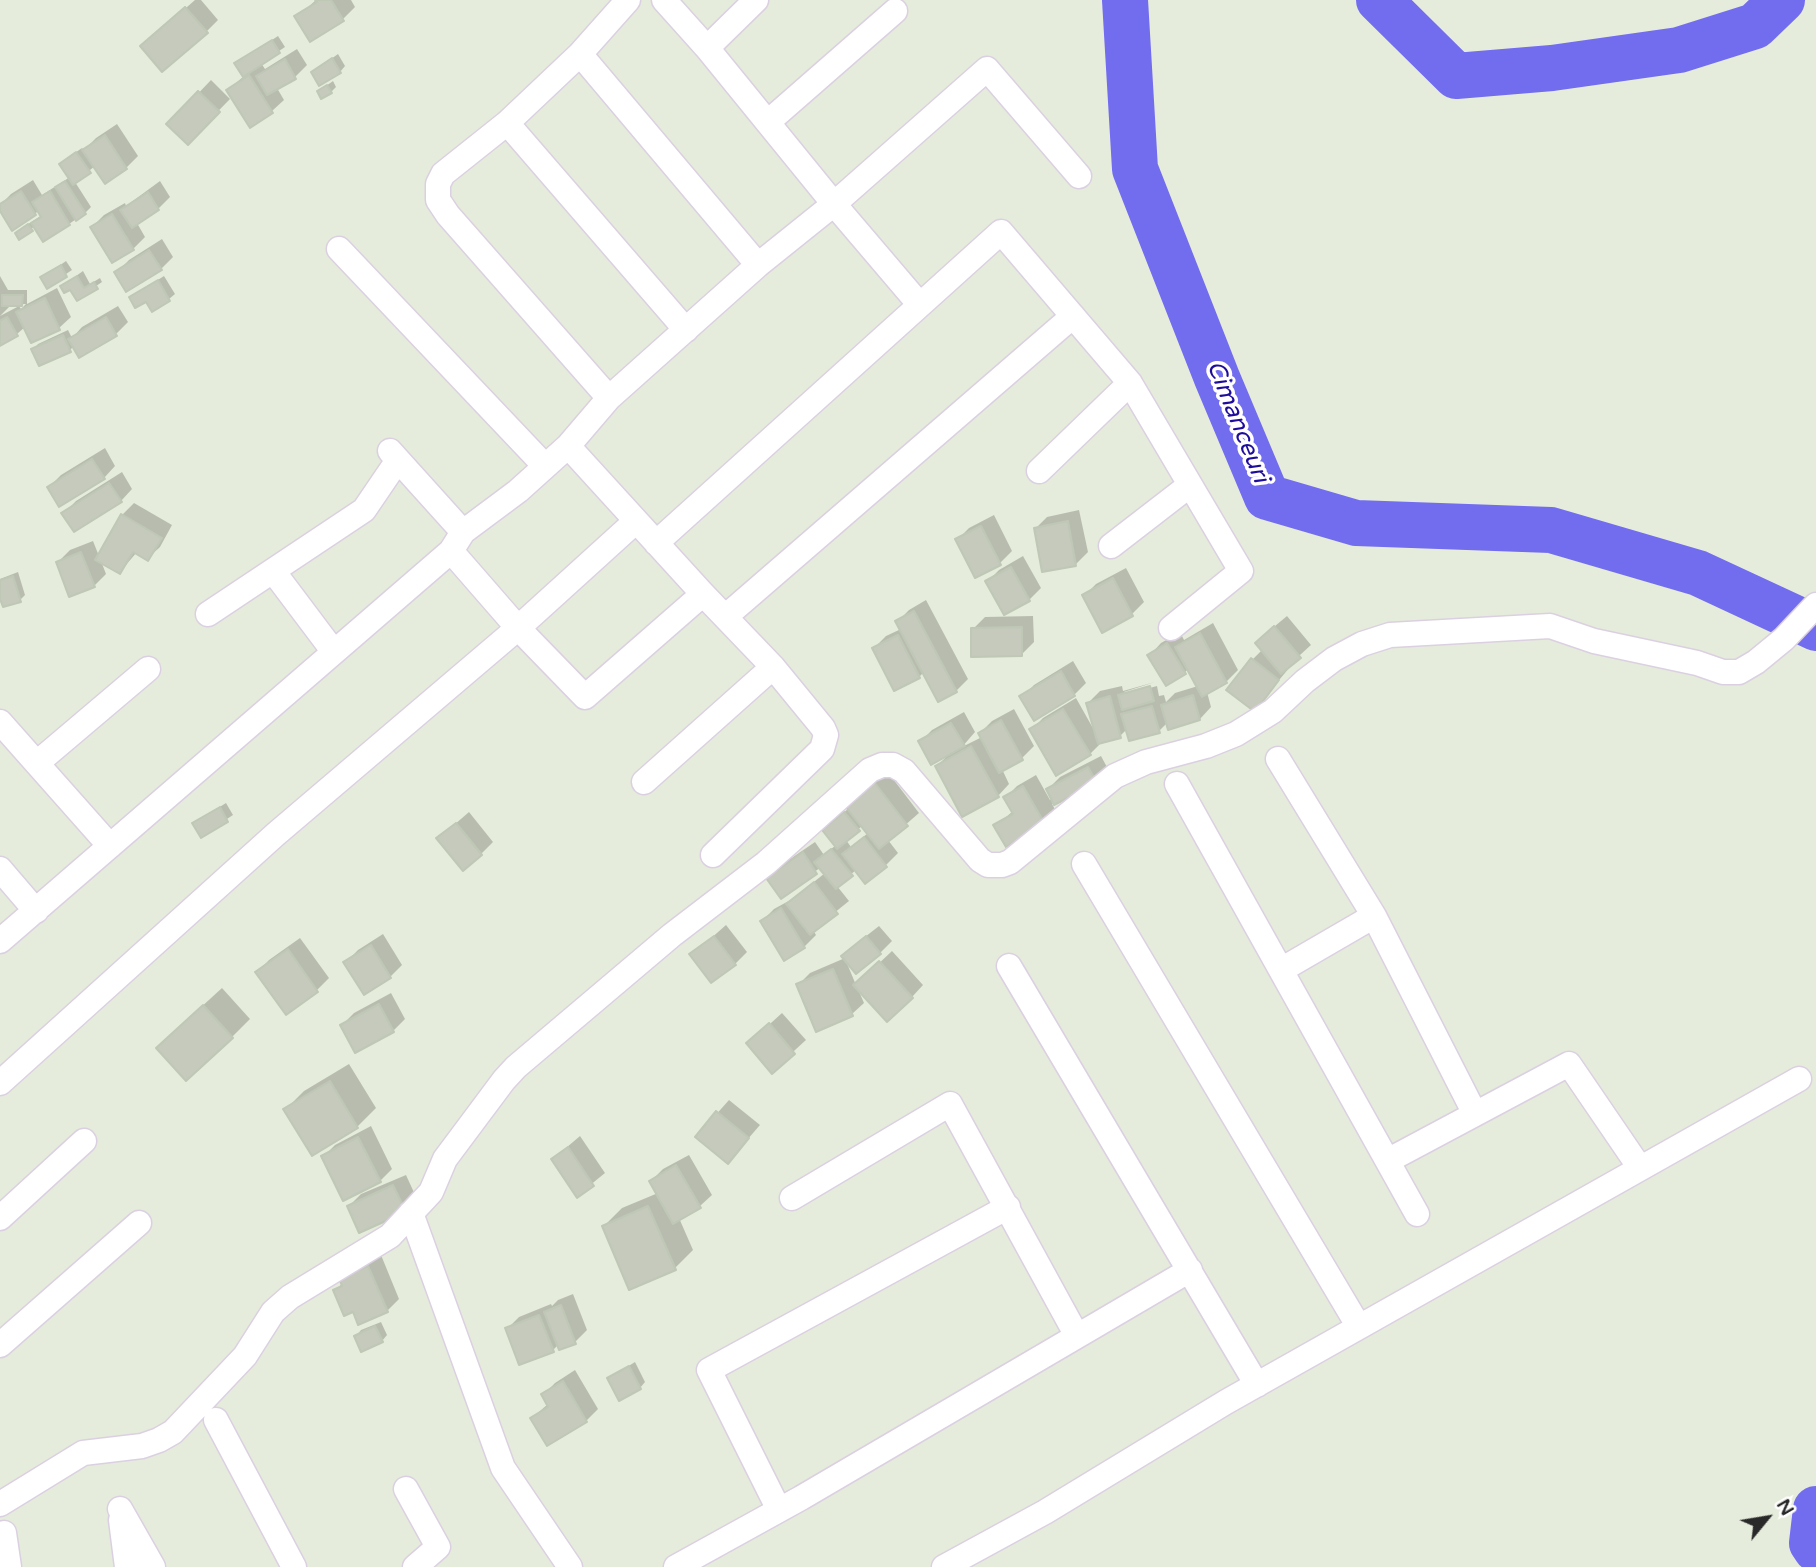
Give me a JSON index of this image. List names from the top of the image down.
{
  "water": ["Cimanceuri"],
  "north": "top right"
}
